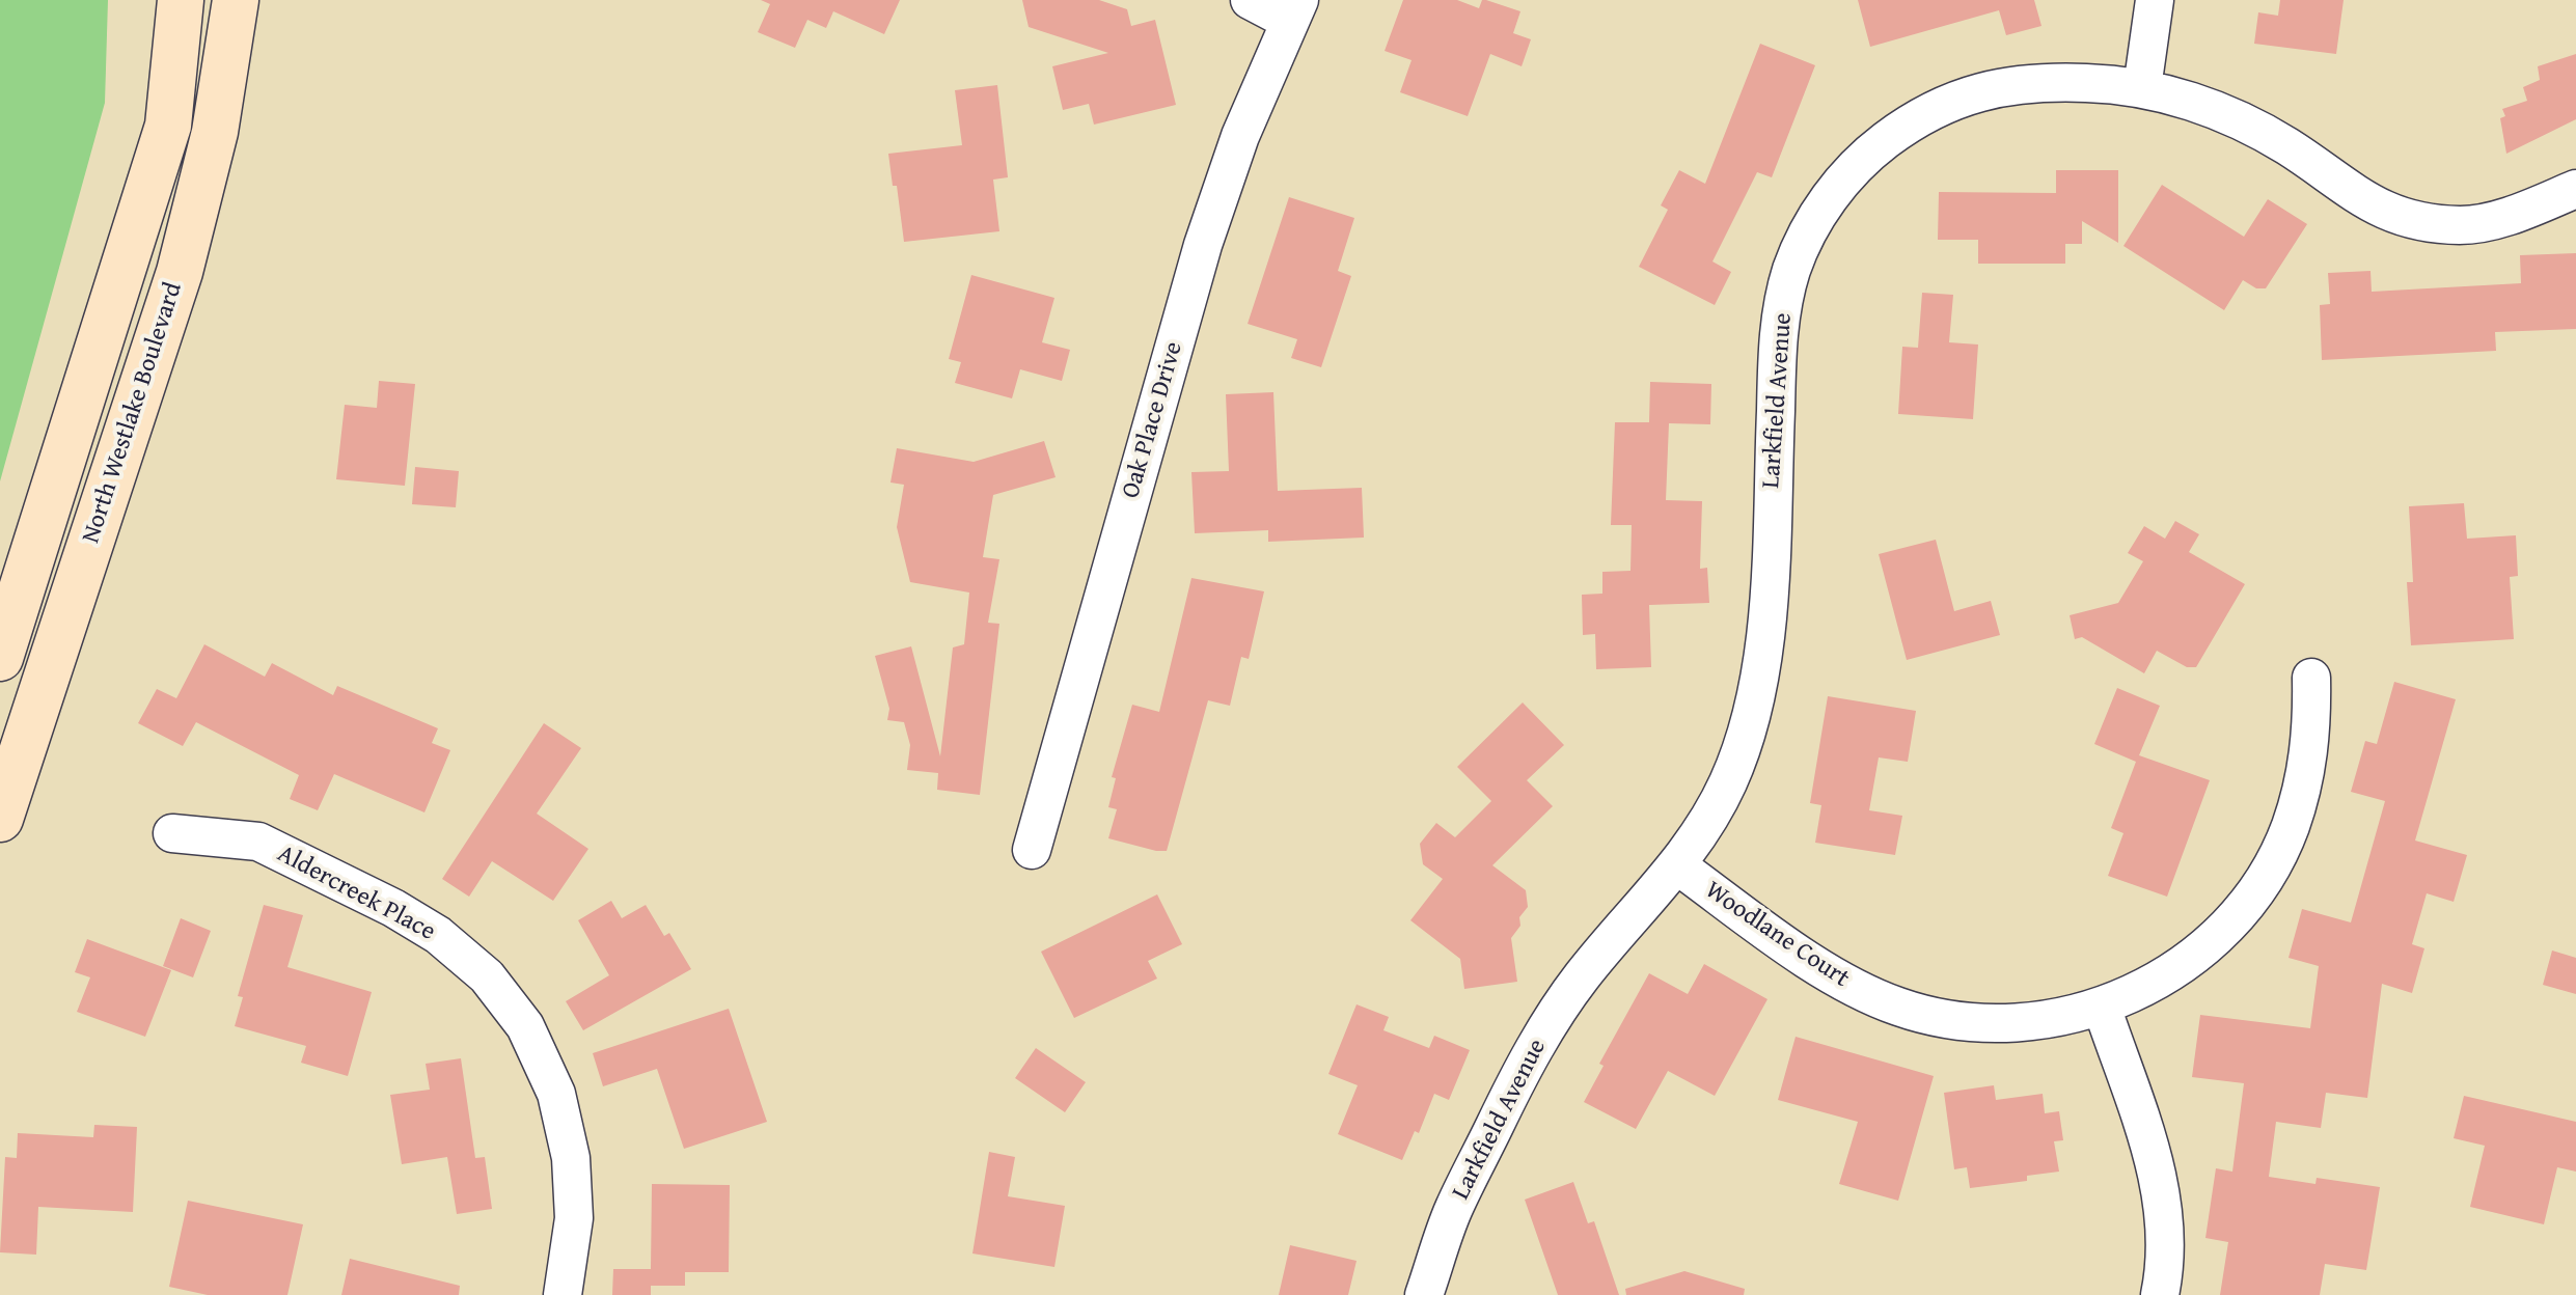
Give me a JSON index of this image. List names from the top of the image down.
{
  "streets": {
    "main road": ["North Westlake Boulevard"],
    "street": [
      "Larkfield Avenue",
      "Oak Place Drive",
      "Aldercreek Place",
      "Woodlane Court"
    ]
  },
  "crossings": [
    ["Larkfield Avenue", "Woodlane Court"]
  ]
}
